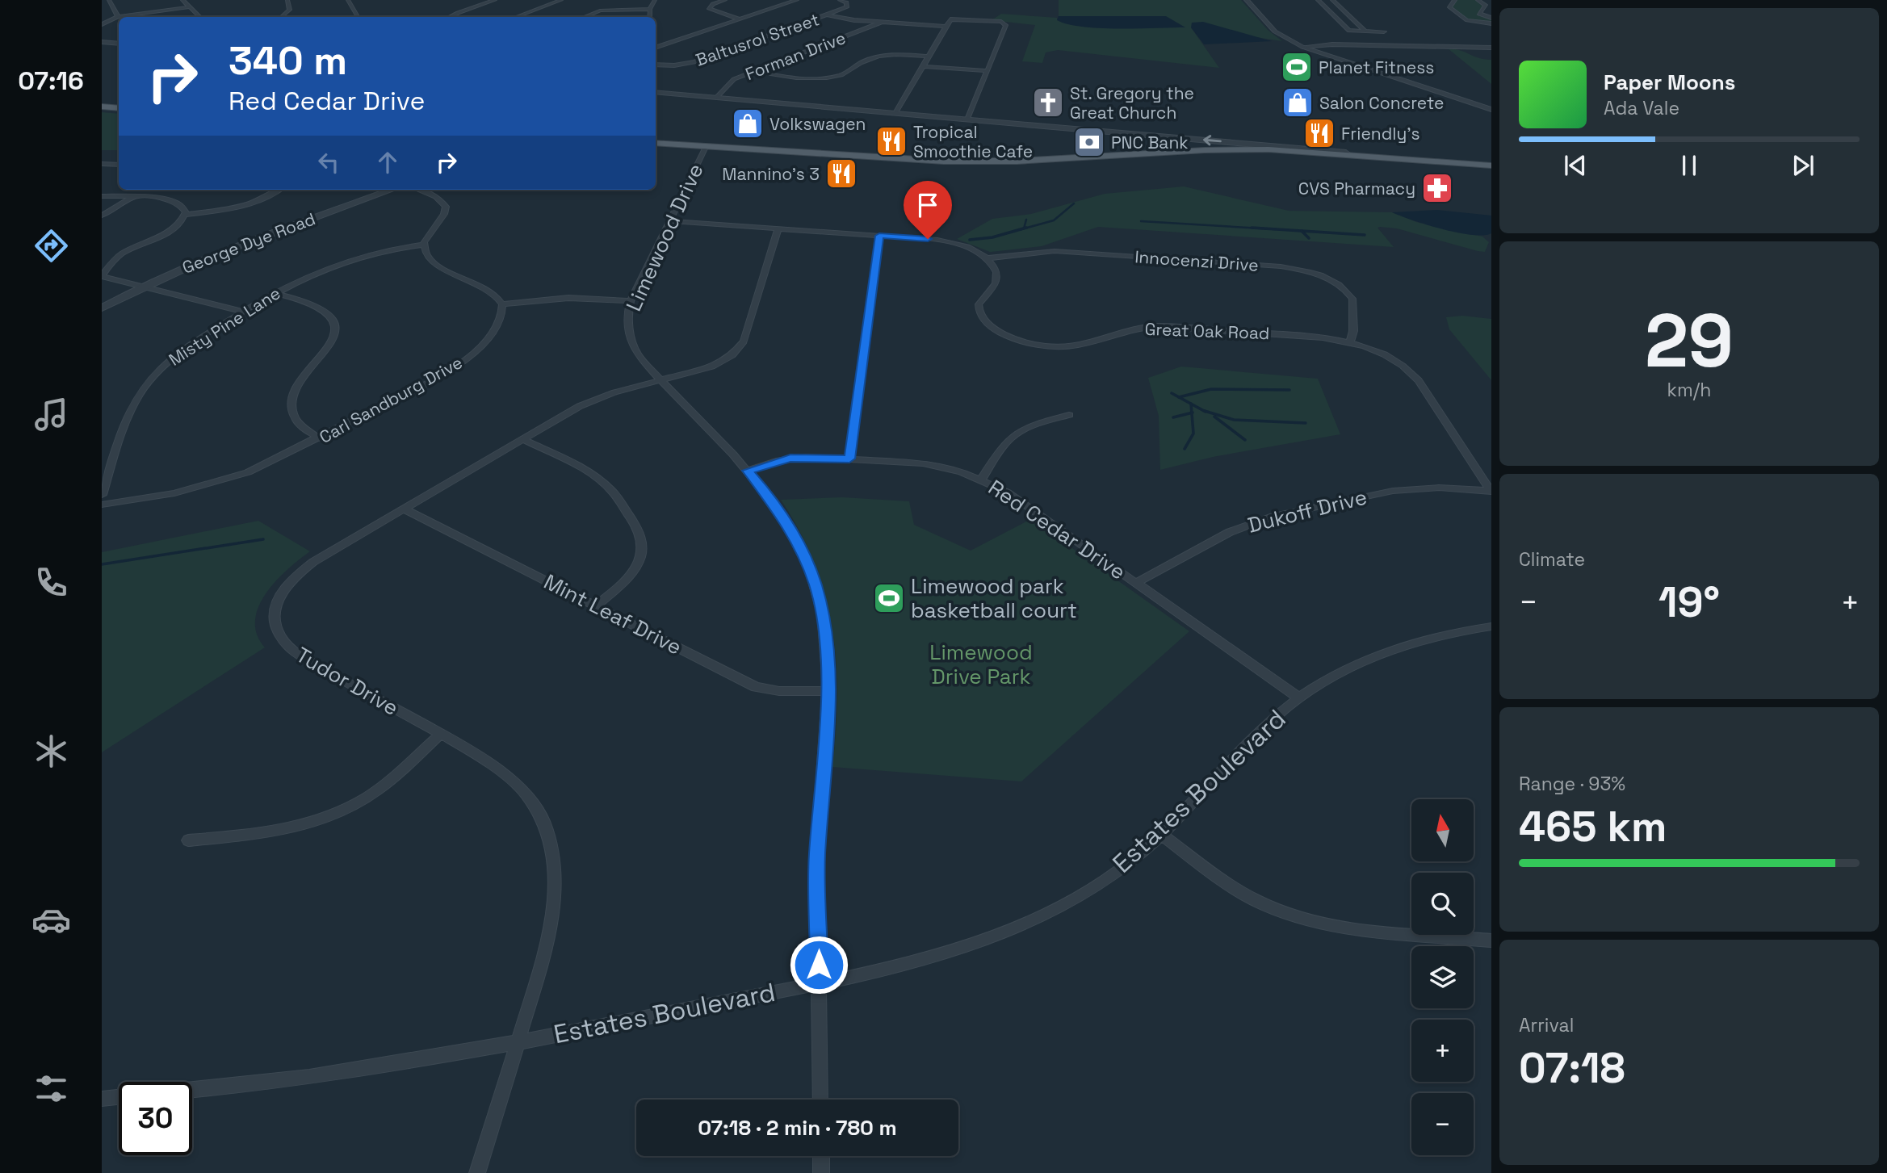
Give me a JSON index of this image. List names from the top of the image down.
{
  "streets": {
    "street": [
      "Baltusrol Street",
      "Forman Drive",
      "Limewood Drive",
      "George Dye Road",
      "Innocenzi Drive",
      "Misty Pine Lane",
      "Great Oak Road",
      "Carl Sandburg Drive",
      "Dukoff Drive",
      "Red Cedar Drive",
      "Mint Leaf Drive",
      "Tudor Drive",
      "Estates Boulevard"
    ]
  },
  "crossings": [
    ["Limewood Drive", "Red Cedar Drive"],
    ["Limewood Drive", "Mint Leaf Drive"],
    ["Limewood Drive", "Tudor Drive"],
    ["Limewood Drive", "Estates Boulevard"],
    ["Innocenzi Drive", "Great Oak Road"],
    ["Great Oak Road", "Dukoff Drive"],
    ["Dukoff Drive", "Red Cedar Drive"],
    ["Red Cedar Drive", "Estates Boulevard"],
    ["Mint Leaf Drive", "Tudor Drive"],
    ["Tudor Drive", "Estates Boulevard"]
  ],
  "parks": ["Limewood Drive Park"],
  "places": {
    "sports": ["Planet Fitness", "Limewood park basketball court"],
    "church": ["St. Gregory the Great Church"],
    "shop": ["Salon Concrete", "Volkswagen"],
    "restaurant": ["Friendly's", "Tropical Smoothie Cafe", "Mannino's 3"],
    "bank": ["PNC Bank"],
    "pharmacy": ["CVS Pharmacy"]
  },
  "north": "top",
  "page": {
    "tabs": "07:16",
    "turn": ["340 m", "Red Cedar Drive"],
    "song": ["Paper Moons", "Ada Vale"],
    "tile": [
      ["29", "km/h"],
      "Climate",
      ["Range · 93%", "465 km"],
      ["Arrival", "07:18"]
    ],
    "heat": ["−", "19°", "+"],
    "map_buttons": ["+", "−"],
    "limit": "30",
    "trip": "07:18 · 2 min · 780 m"
  }
}
